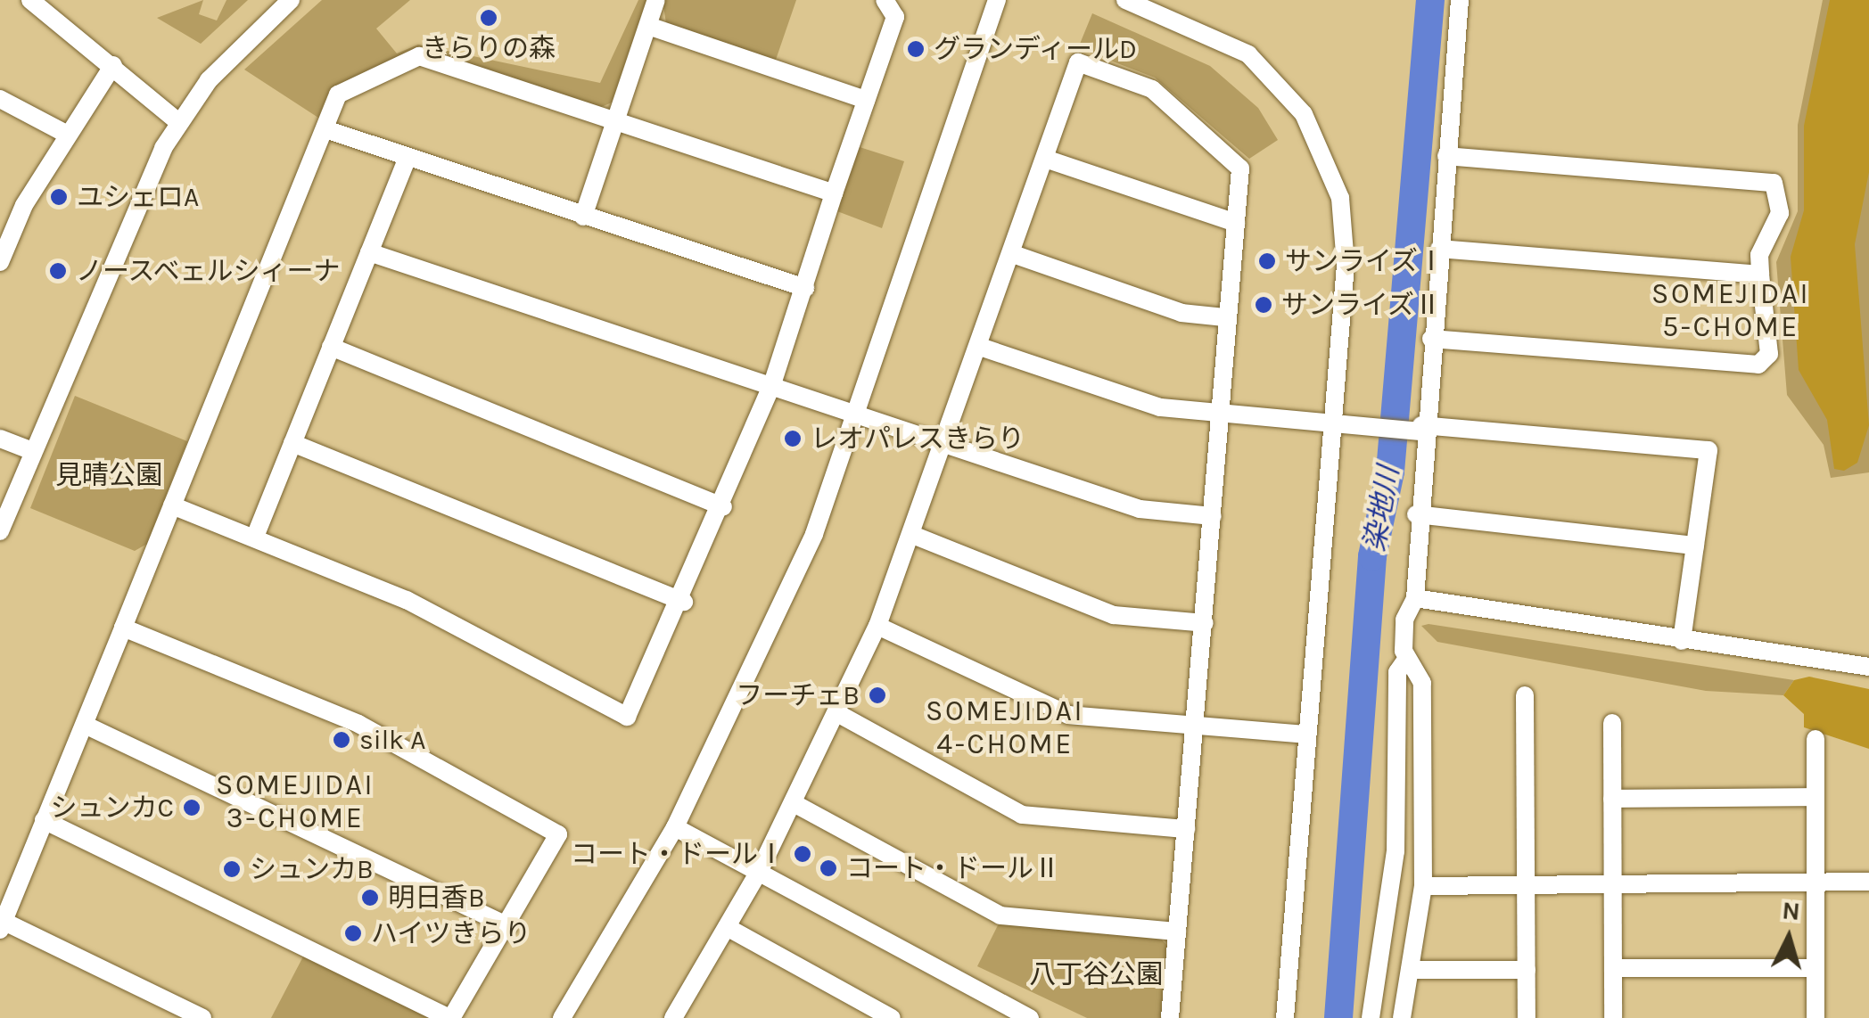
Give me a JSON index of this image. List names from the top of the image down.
{
  "districts": ["SOMEJIDAI 5-CHOME", "SOMEJIDAI 4-CHOME", "SOMEJIDAI 3-CHOME"],
  "water": ["染地川"],
  "parks": ["見晴公園", "八丁谷公園"],
  "places": [
    "きらりの森",
    "グランディールD",
    "ユシェロA",
    "サンライズⅠ",
    "ノースベェルシィーナ",
    "サンライズⅡ",
    "レオパレスきらり",
    "フーチェB",
    "silk A",
    "シュンカC",
    "コート・ドールⅠ",
    "コート・ドールⅡ",
    "シュンカB",
    "明日香B",
    "ハイツきらり"
  ],
  "north": "top"
}
